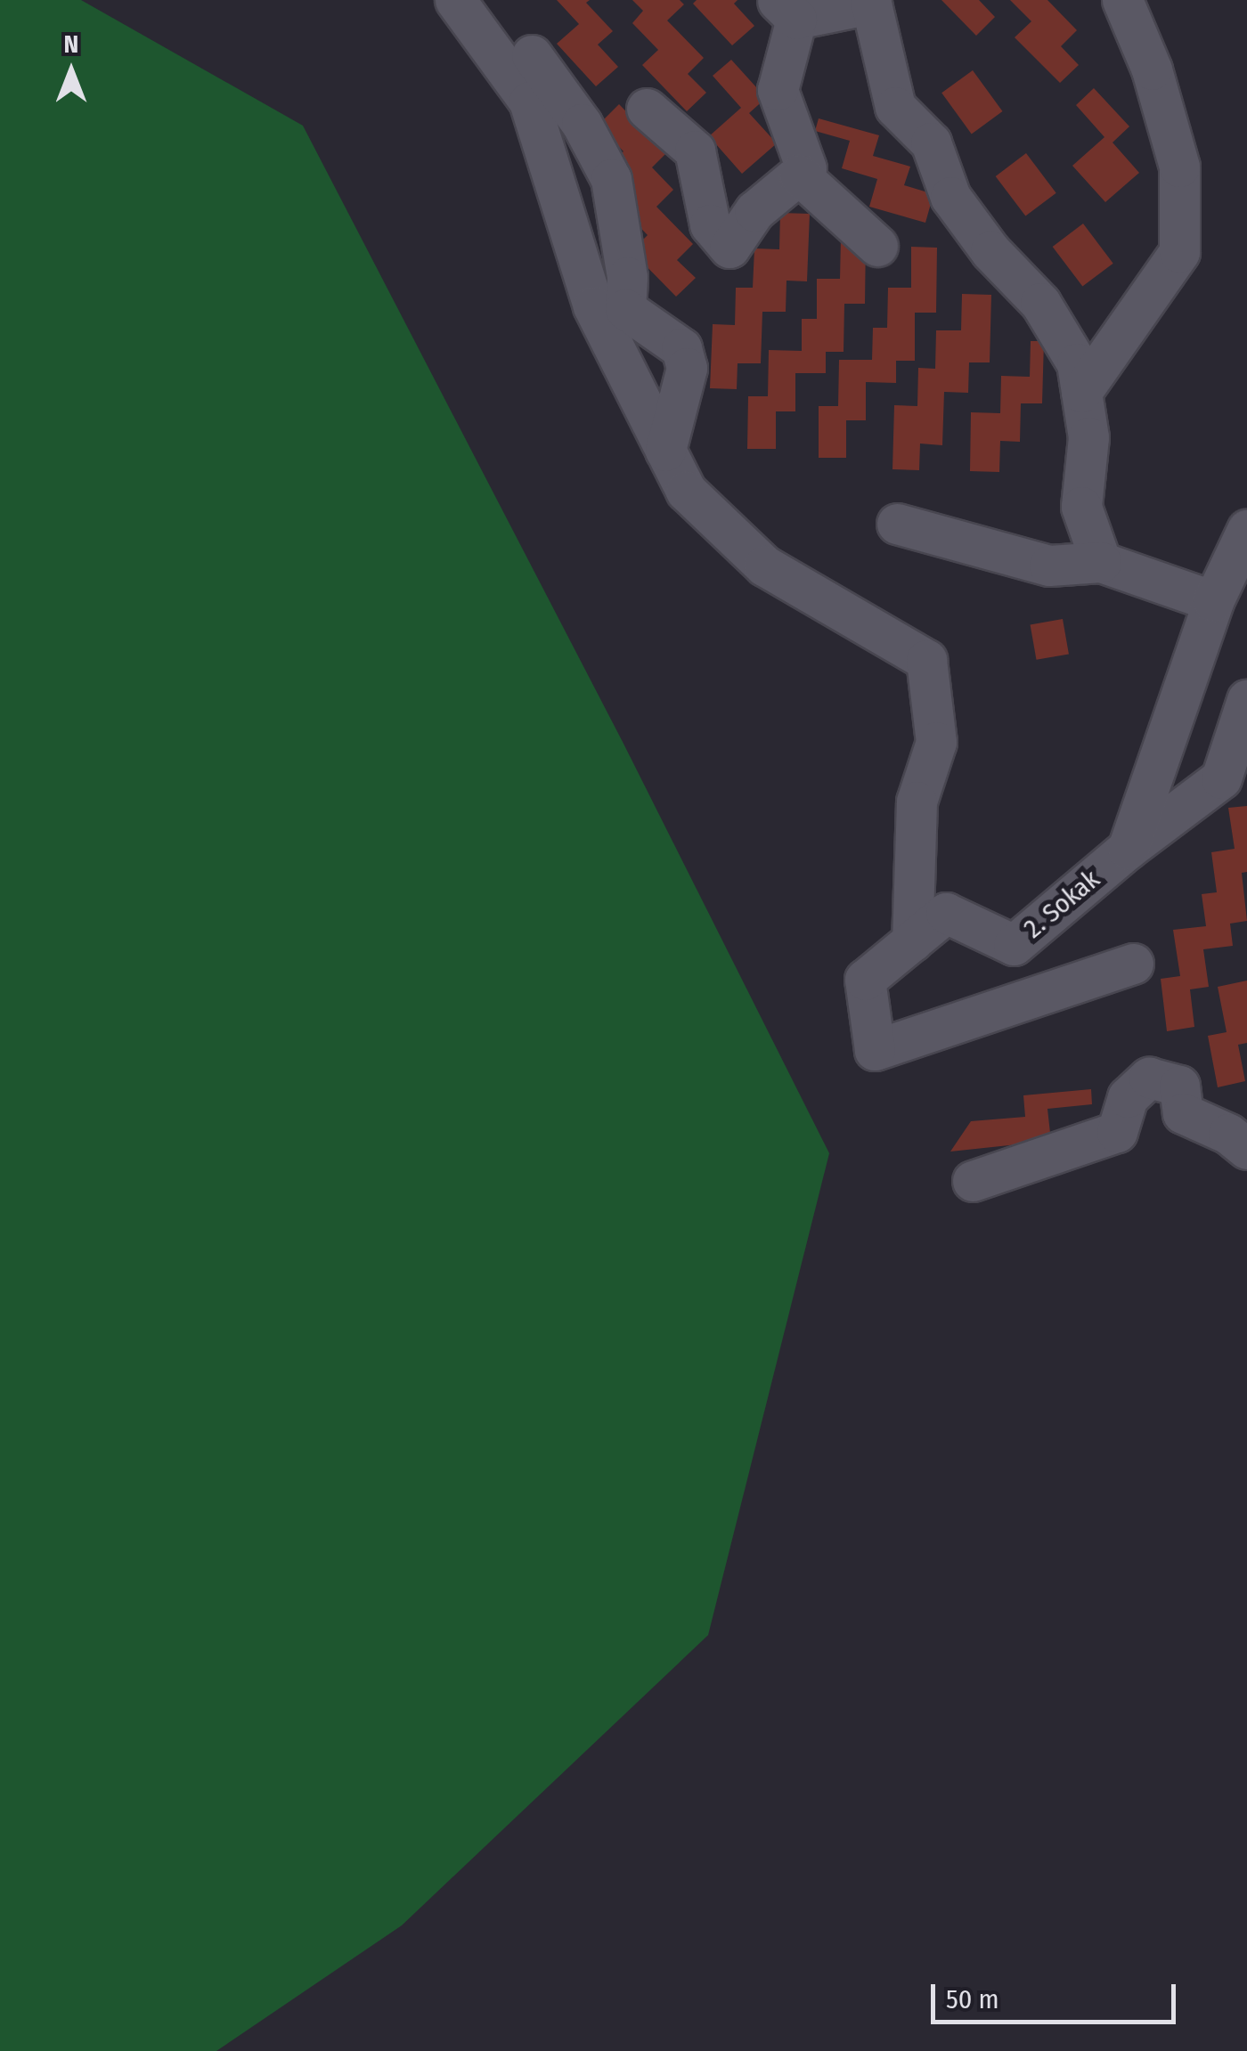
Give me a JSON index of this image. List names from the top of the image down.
{
  "streets": {
    "street": ["2. Sokak"]
  },
  "scale_bar": "50 m",
  "north": "top"
}
